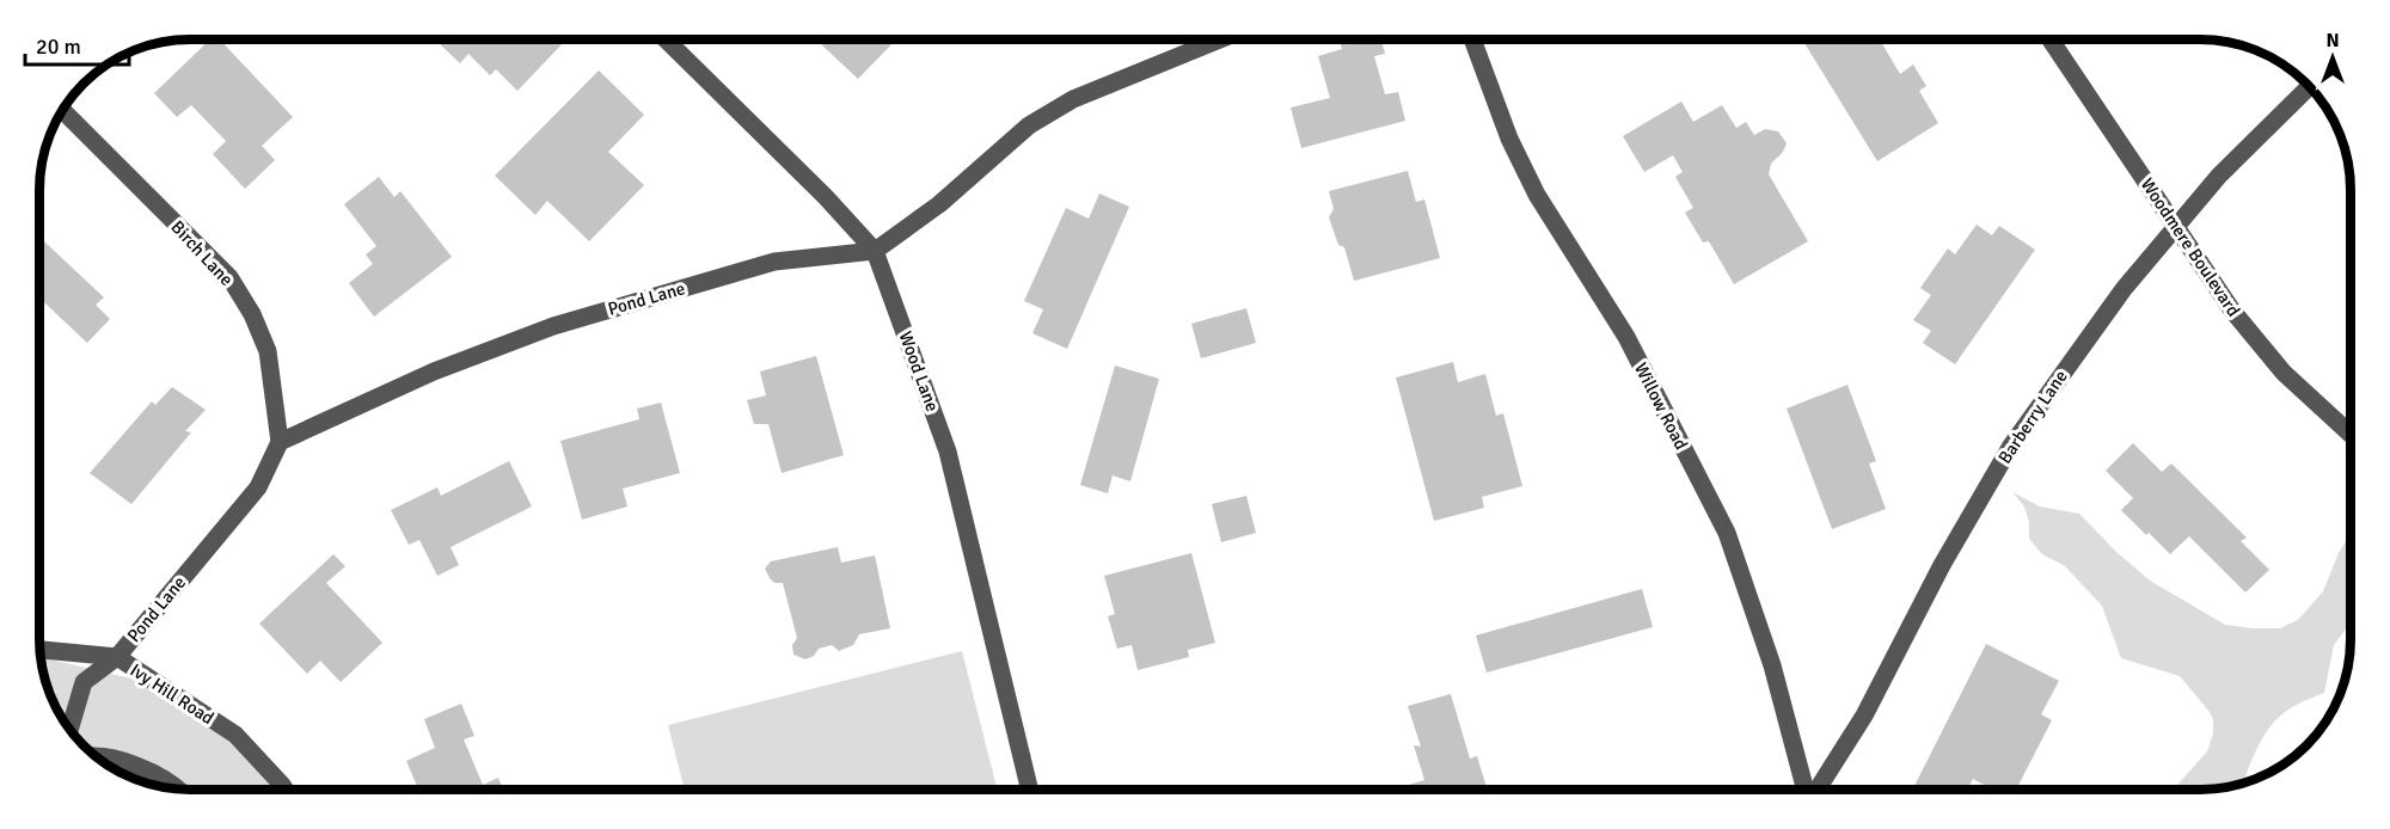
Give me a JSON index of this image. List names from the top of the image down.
{
  "streets": {
    "street": [
      "Woodmere Boulevard",
      "Birch Lane",
      "Pond Lane",
      "Wood Lane",
      "Willow Road",
      "Barberry Lane",
      "Ivy Hill Road"
    ]
  },
  "crossings": [
    ["Woodmere Boulevard", "Barberry Lane"],
    ["Birch Lane", "Pond Lane"],
    ["Pond Lane", "Wood Lane"],
    ["Pond Lane", "Ivy Hill Road"]
  ],
  "scale_bar": "20 m",
  "north": "top"
}
